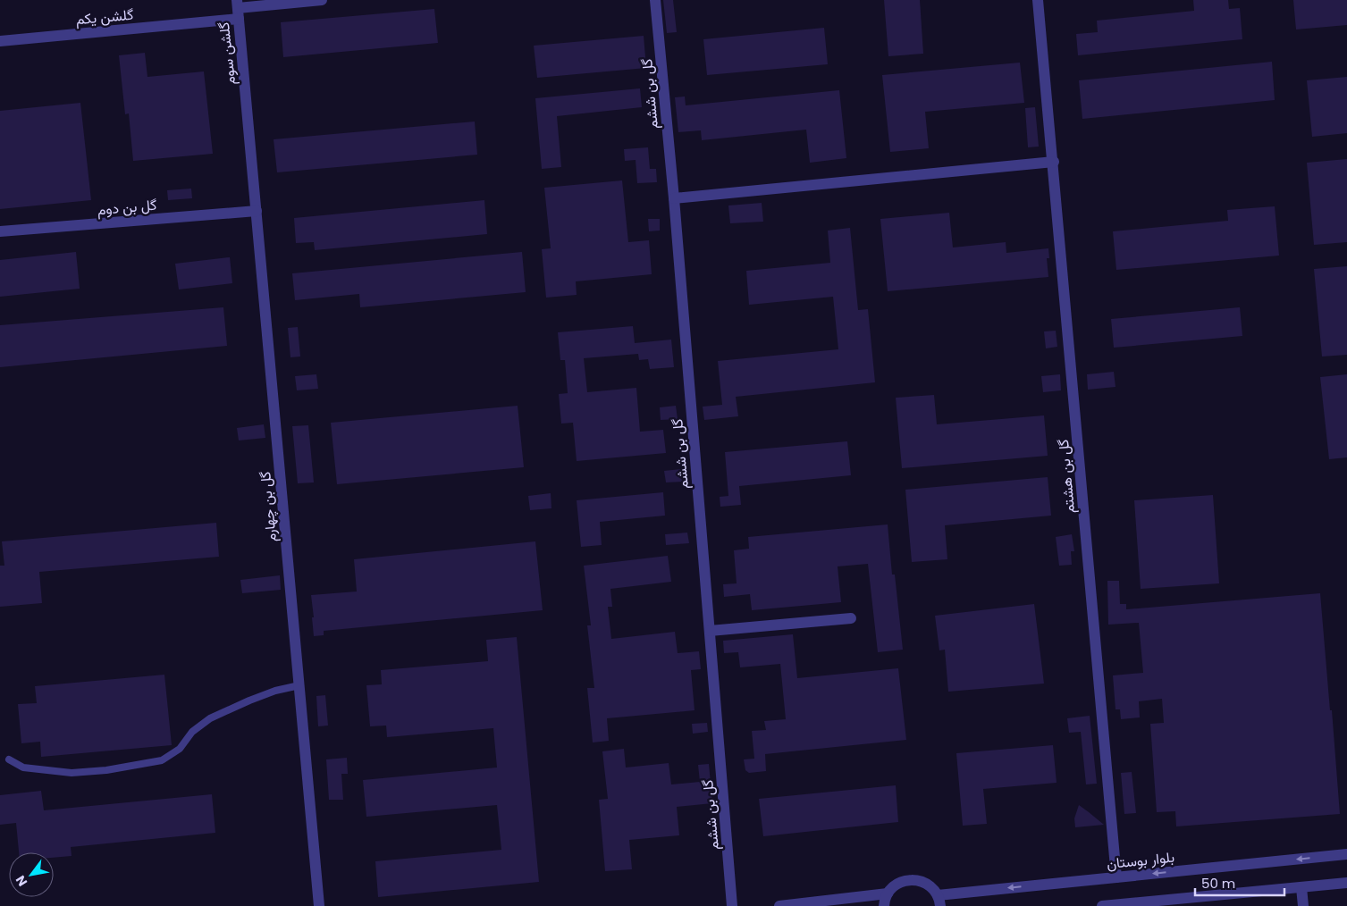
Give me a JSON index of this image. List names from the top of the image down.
{
  "streets": {
    "street": [
      "گلشن یکم",
      "گلشن سوم",
      "گل بن ششم",
      "گل بن دوم",
      "گل بن هشتم",
      "گل بن چهارم",
      "بلوار بوستان"
    ]
  },
  "crossings": [
    ["گلشن یکم", "گلشن سوم"],
    ["گلشن سوم", "گل بن چهارم"],
    ["گل بن دوم", "گل بن چهارم"],
    ["گل بن هشتم", "بلوار بوستان"]
  ],
  "scale_bar": "50 m",
  "north": "bottom left"
}
